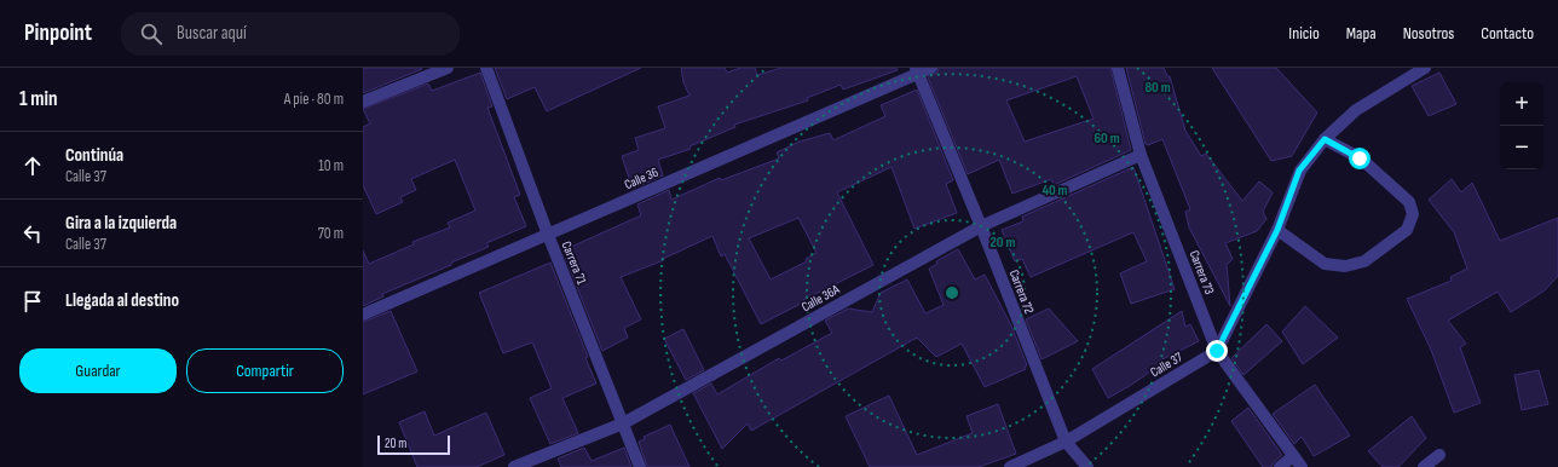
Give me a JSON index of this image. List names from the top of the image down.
{
  "streets": {
    "street": [
      "Calle 36",
      "Carrera 71",
      "Carrera 73",
      "Carrera 72",
      "Calle 36A",
      "Calle 37"
    ]
  },
  "crossings": [
    ["Calle 36", "Carrera 71"],
    ["Calle 36", "Carrera 72"],
    ["Carrera 71", "Calle 36A"],
    ["Carrera 73", "Calle 36A"],
    ["Carrera 73", "Calle 37"],
    ["Carrera 72", "Calle 36A"],
    ["Carrera 72", "Calle 37"]
  ],
  "scale_bar": "20 m",
  "page": {
    "header": "Pinpoint",
    "search": "Buscar aquí",
    "nav": [
      "Inicio",
      "Mapa",
      "Nosotros",
      "Contacto"
    ],
    "heading": ["1 min", "A pie · 80 m"],
    "map_buttons": ["+", "−"],
    "list": [
      ["Continúa", "Calle 37", "10 m"],
      ["Gira a la izquierda", "Calle 37", "70 m"],
      "Llegada al destino"
    ],
    "buttons": ["Guardar", "Compartir"],
    "scale": "20 m"
  },
  "rings": [
    "80 m",
    "60 m",
    "40 m",
    "20 m"
  ]
}
